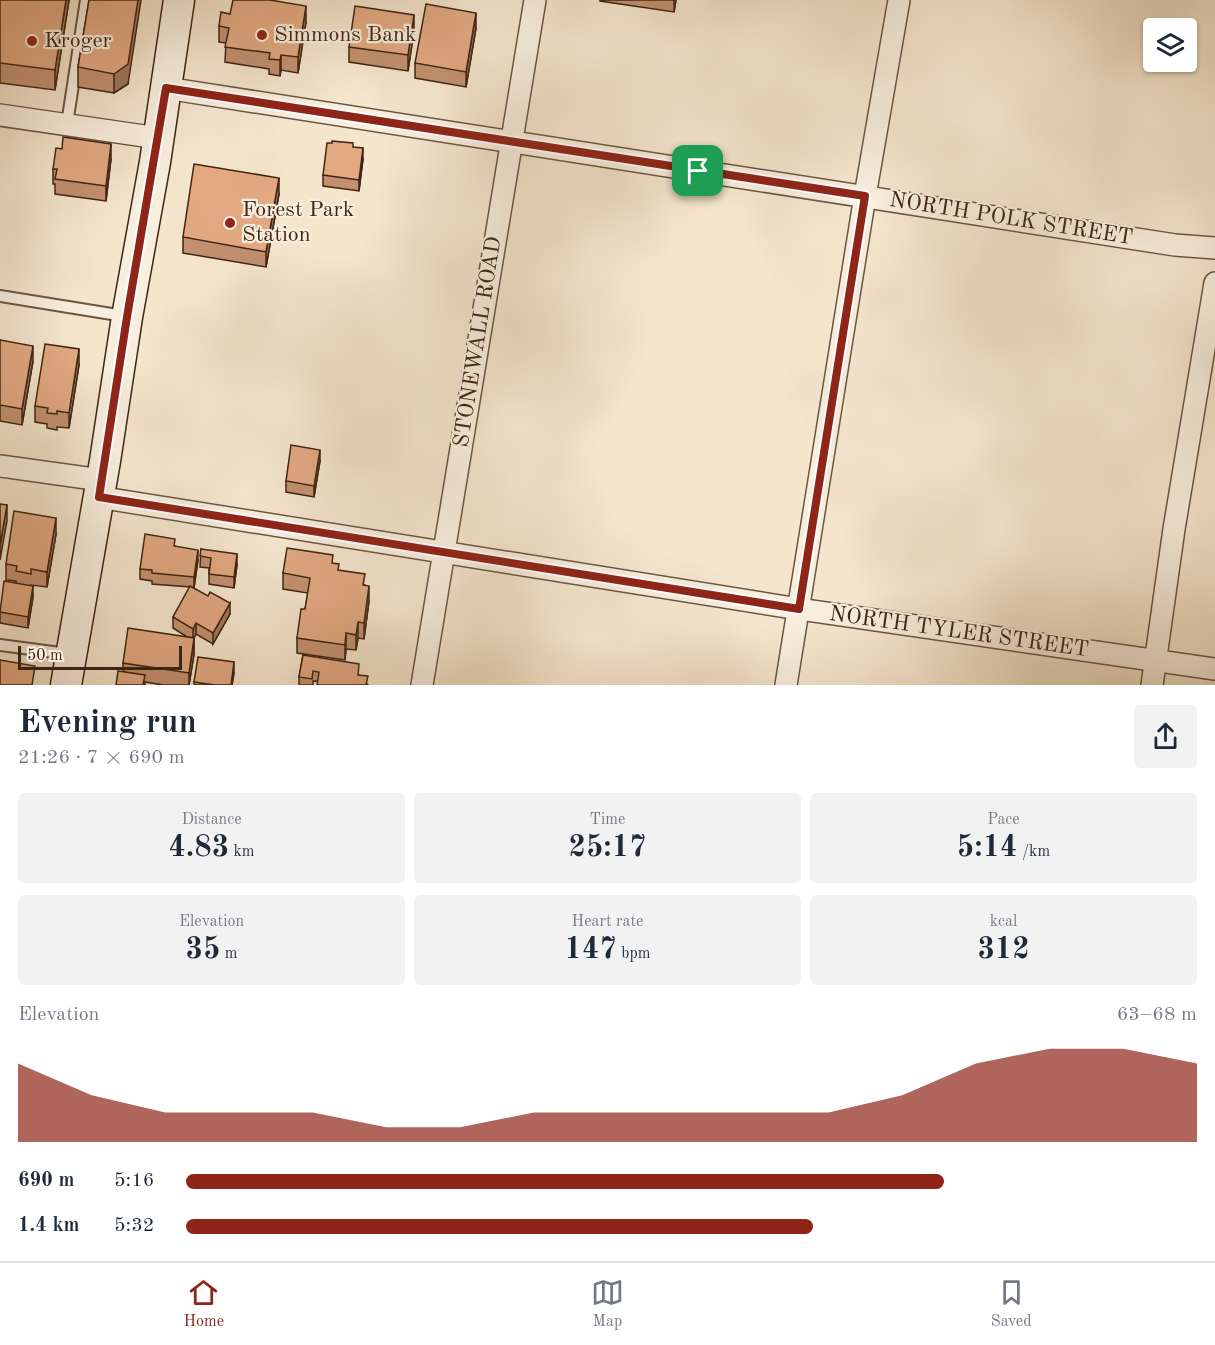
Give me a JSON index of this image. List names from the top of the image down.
{
  "streets": {
    "street": ["NORTH POLK STREET", "STONEWALL ROAD", "NORTH TYLER STREET"]
  },
  "crossings": [
    ["NORTH POLK STREET", "STONEWALL ROAD"],
    ["STONEWALL ROAD", "NORTH TYLER STREET"]
  ],
  "places": ["Simmons Bank", "Kroger", "Forest Park Station"],
  "scale_bar": "50 m",
  "page": {
    "scale": "50 m",
    "heading": ["Evening run", "21:26 · 7 × 690 m"],
    "stats": [
      ["Distance", "4.83 km"],
      ["Time", "25:17"],
      ["Pace", "5:14 /km"],
      ["Elevation", "35 m"],
      ["Heart rate", "147 bpm"],
      ["kcal", "312"]
    ],
    "chart": ["Elevation", "63–68 m"],
    "list": [
      {
        "name": "690 m",
        "note": "5:16"
      },
      {
        "name": "1.4 km",
        "note": "5:32"
      }
    ],
    "tabs": ["Home", "Map", "Saved"]
  }
}
